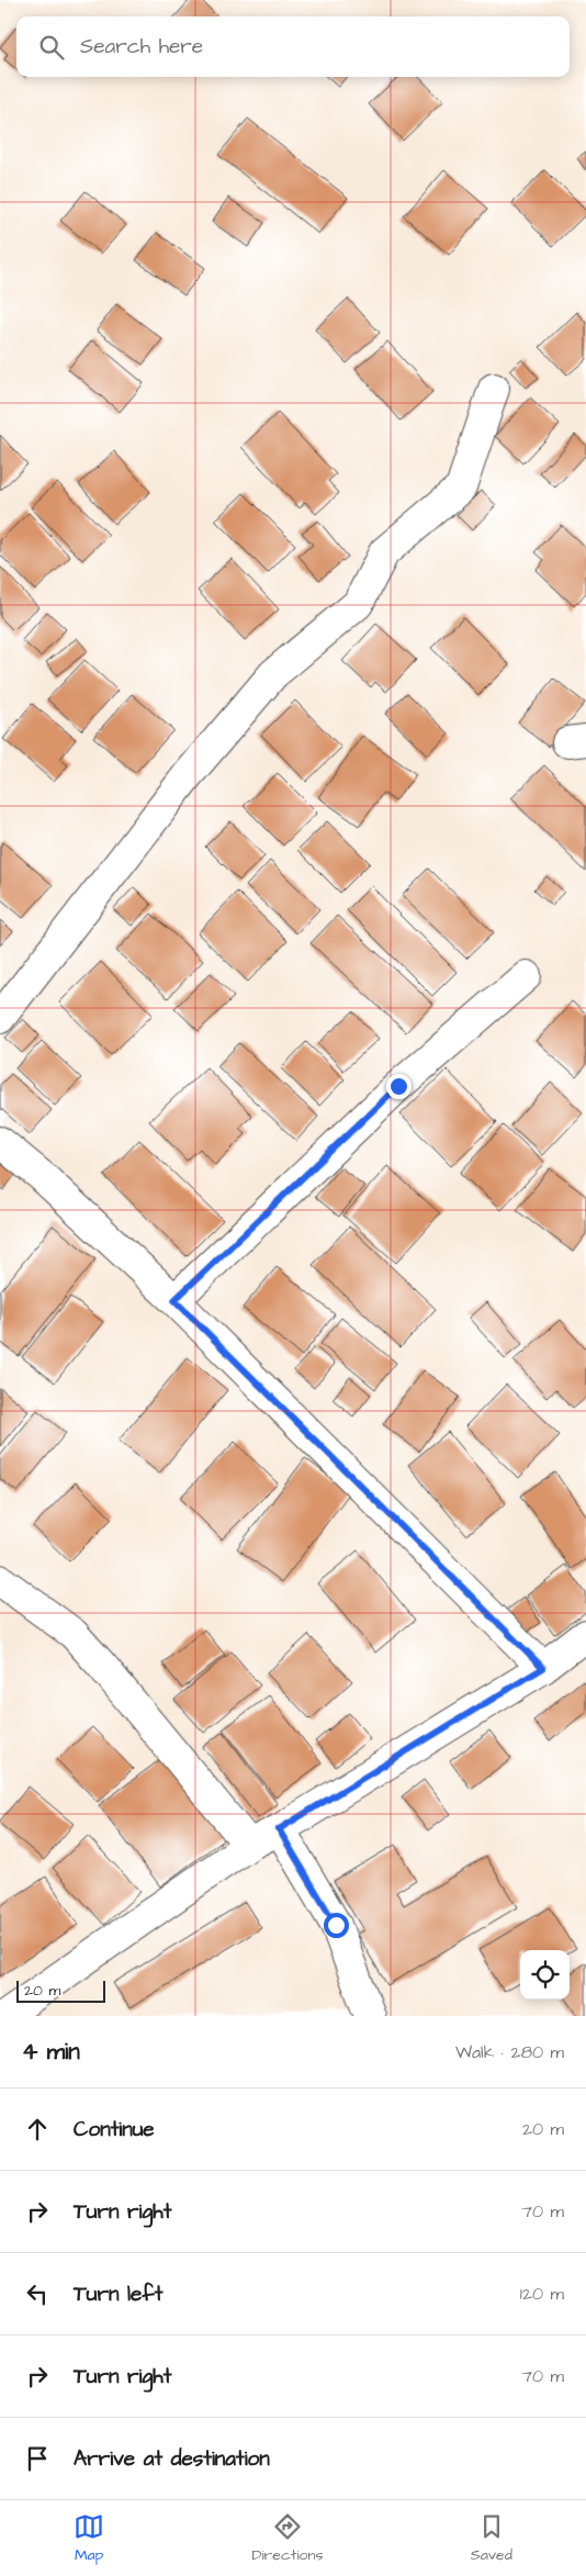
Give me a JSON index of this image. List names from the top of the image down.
{
  "scale_bar": "20 m",
  "page": {
    "search": "Search here",
    "scale": "20 m",
    "heading": ["4 min", "Walk · 280 m"],
    "list": [
      ["Continue", "20 m"],
      ["Turn right", "70 m"],
      ["Turn left", "120 m"],
      ["Turn right", "70 m"],
      "Arrive at destination"
    ],
    "nav": ["Map", "Directions", "Saved"]
  }
}
